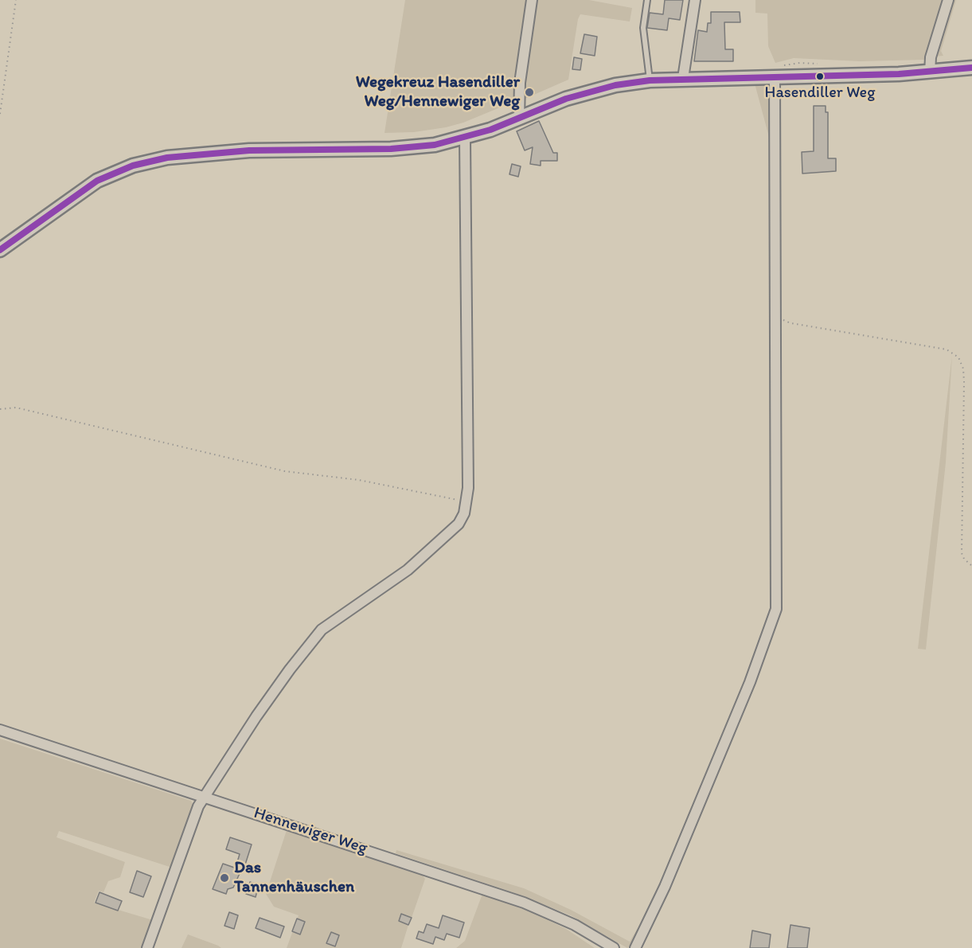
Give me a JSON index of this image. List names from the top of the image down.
{
  "streets": {
    "street": ["Hennewiger Weg"]
  },
  "places": ["Hasendiller Weg", "Wegekreuz Hasendiller Weg/Hennewiger Weg", "Das Tannenhäuschen"]
}
